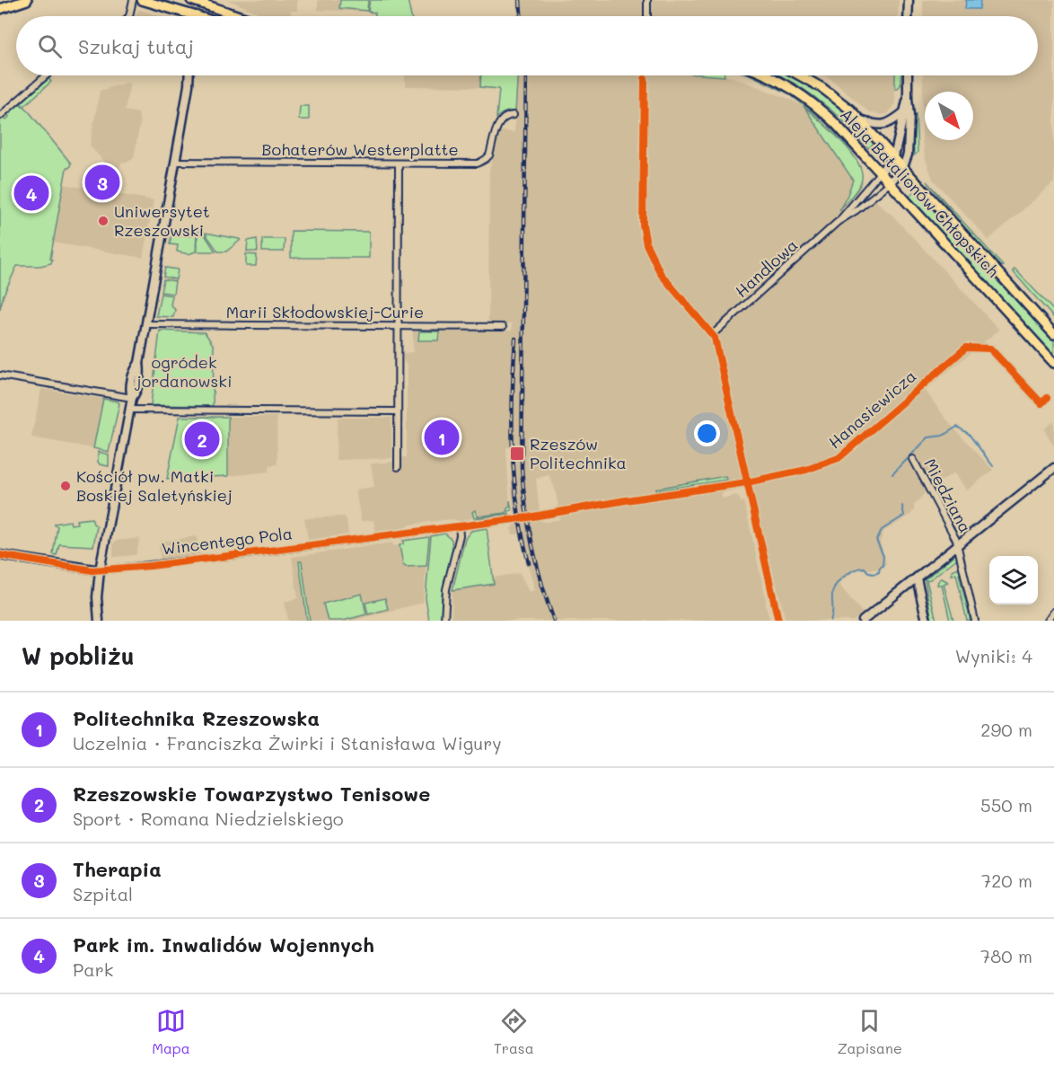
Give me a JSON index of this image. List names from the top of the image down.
{
  "streets": {
    "main road": ["Aleja Batalionów Chłopskich"],
    "street": [
      "Bohaterów Westerplatte",
      "Handlowa",
      "Marii Skłodowskiej-Curie",
      "Hanasiewicza",
      "Miedziana",
      "Wincentego Pola"
    ]
  },
  "crossings": [
    ["Aleja Batalionów Chłopskich", "Handlowa"],
    ["Hanasiewicza", "Wincentego Pola"]
  ],
  "parks": ["ogródek jordanowski"],
  "places": {
    "other": ["Uniwersytet Rzeszowski", "Kościół pw. Matki Boskiej Saletyńskiej"],
    "transit": ["Rzeszów Politechnika"]
  },
  "north": "bottom right",
  "page": {
    "search": "Szukaj tutaj",
    "pins": [
      "3",
      "4",
      "1",
      "2"
    ],
    "heading": ["W pobliżu", "Wyniki: 4"],
    "list": [
      {
        "mark": "1",
        "name": "Politechnika Rzeszowska",
        "note": "Uczelnia · Franciszka Żwirki i Stanisława Wigury",
        "value": "290 m"
      },
      {
        "mark": "2",
        "name": "Rzeszowskie Towarzystwo Tenisowe",
        "note": "Sport · Romana Niedzielskiego",
        "value": "550 m"
      },
      {
        "mark": "3",
        "name": "Therapia",
        "note": "Szpital",
        "value": "720 m"
      },
      {
        "mark": "4",
        "name": "Park im. Inwalidów Wojennych",
        "note": "Park",
        "value": "780 m"
      }
    ],
    "nav": ["Mapa", "Trasa", "Zapisane"]
  }
}
